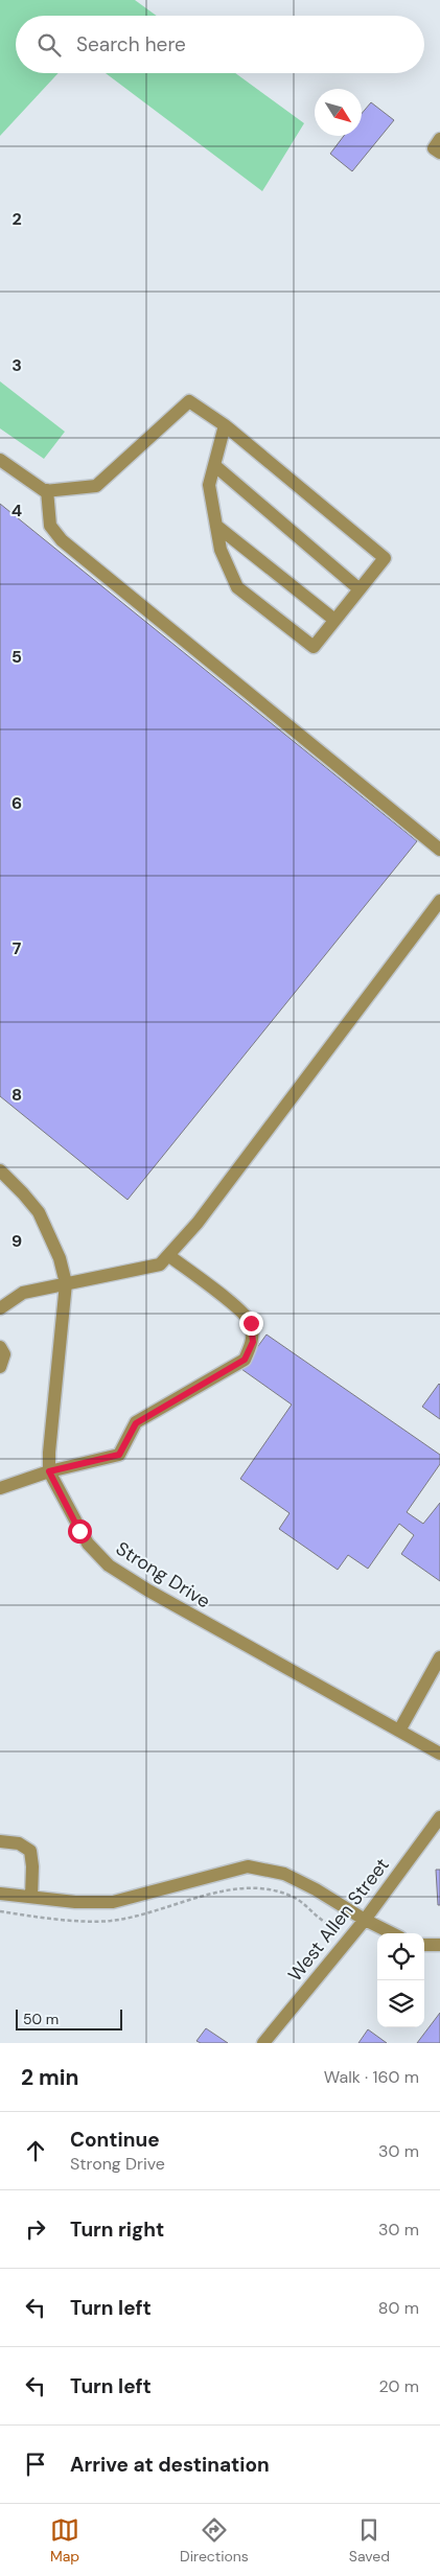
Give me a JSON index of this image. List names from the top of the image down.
{
  "streets": {
    "street": ["Strong Drive", "West Allen Street"]
  },
  "scale_bar": "50 m",
  "north": "bottom right",
  "page": {
    "search": "Search here",
    "scale": "50 m",
    "heading": ["2 min", "Walk · 160 m"],
    "list": [
      ["Continue", "Strong Drive", "30 m"],
      ["Turn right", "30 m"],
      ["Turn left", "80 m"],
      ["Turn left", "20 m"],
      "Arrive at destination"
    ],
    "nav": ["Map", "Directions", "Saved"]
  },
  "grid": {
    "rows": [
      "2",
      "3",
      "4",
      "5",
      "6",
      "7",
      "8",
      "9"
    ]
  }
}
